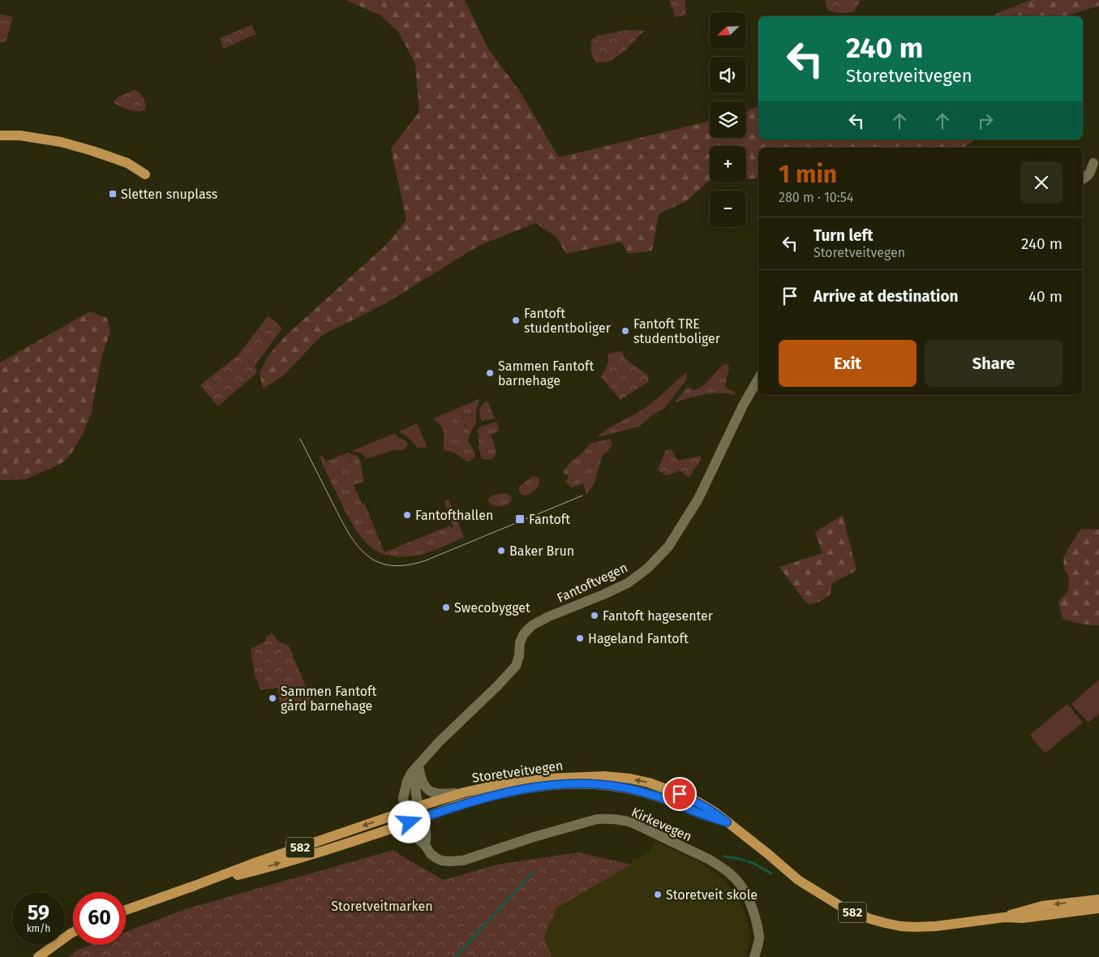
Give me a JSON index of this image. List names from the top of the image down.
{
  "streets": {
    "main road": ["Storetveitvegen", "582"],
    "street": ["Fantoftvegen", "Kirkevegen"]
  },
  "crossings": [
    ["Fantoftvegen", "Storetveitvegen"],
    ["Fantoftvegen", "Kirkevegen"],
    ["Storetveitvegen", "Kirkevegen"]
  ],
  "parks": ["Storetveitmarken"],
  "places": {
    "transit": ["Sletten snuplass", "Fantoft"],
    "other": [
      "Fantoft studentboliger",
      "Fantoft TRE studentboliger",
      "Sammen Fantoft barnehage",
      "Fantofthallen",
      "Baker Brun",
      "Swecobygget",
      "Fantoft hagesenter",
      "Hageland Fantoft",
      "Sammen Fantoft gård barnehage",
      "Storetveit skole"
    ]
  },
  "north": "bottom left",
  "page": {
    "map_buttons": ["+", "−"],
    "turn": ["240 m", "Storetveitvegen"],
    "heading": ["1 min", "280 m · 10:54"],
    "list": [
      {
        "name": "Turn left",
        "note": "Storetveitvegen",
        "value": "240 m"
      },
      {
        "name": "Arrive at destination",
        "value": "40 m"
      }
    ],
    "buttons": ["Exit", "Share"],
    "speed": "59 km/h",
    "limit": "60"
  }
}
